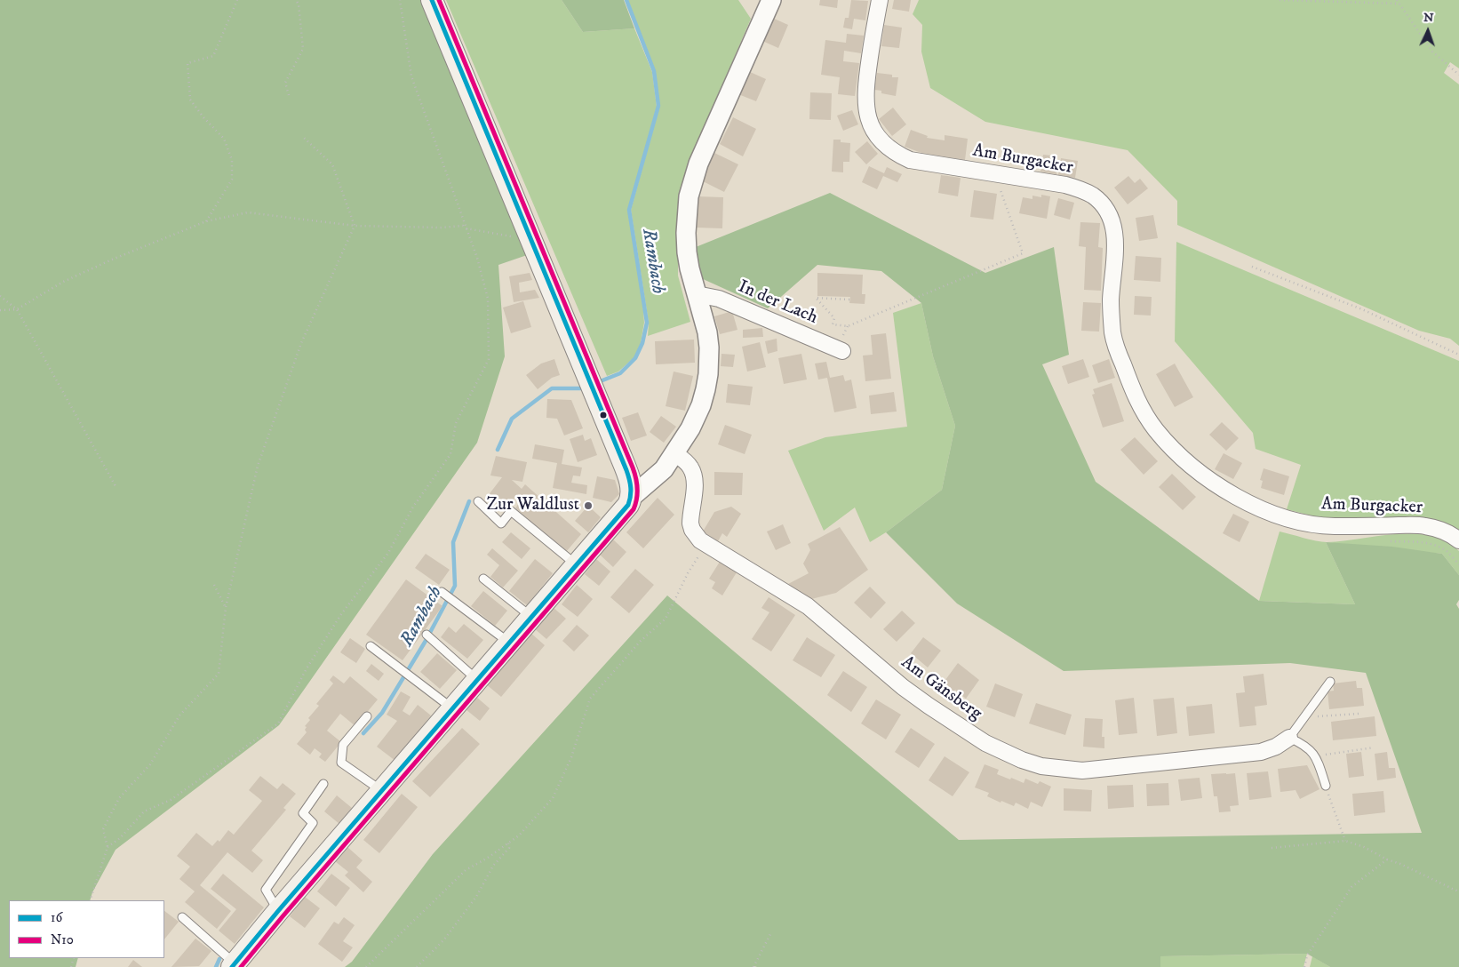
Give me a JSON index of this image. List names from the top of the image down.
{
  "streets": {
    "street": ["Am Burgacker", "In der Lach", "Am Gänsberg"]
  },
  "water": ["Rambach"],
  "places": ["Zur Waldlust"],
  "lines": ["transit line 16", "transit line N10"],
  "legend": ["16", "N10"],
  "north": "top"
}
